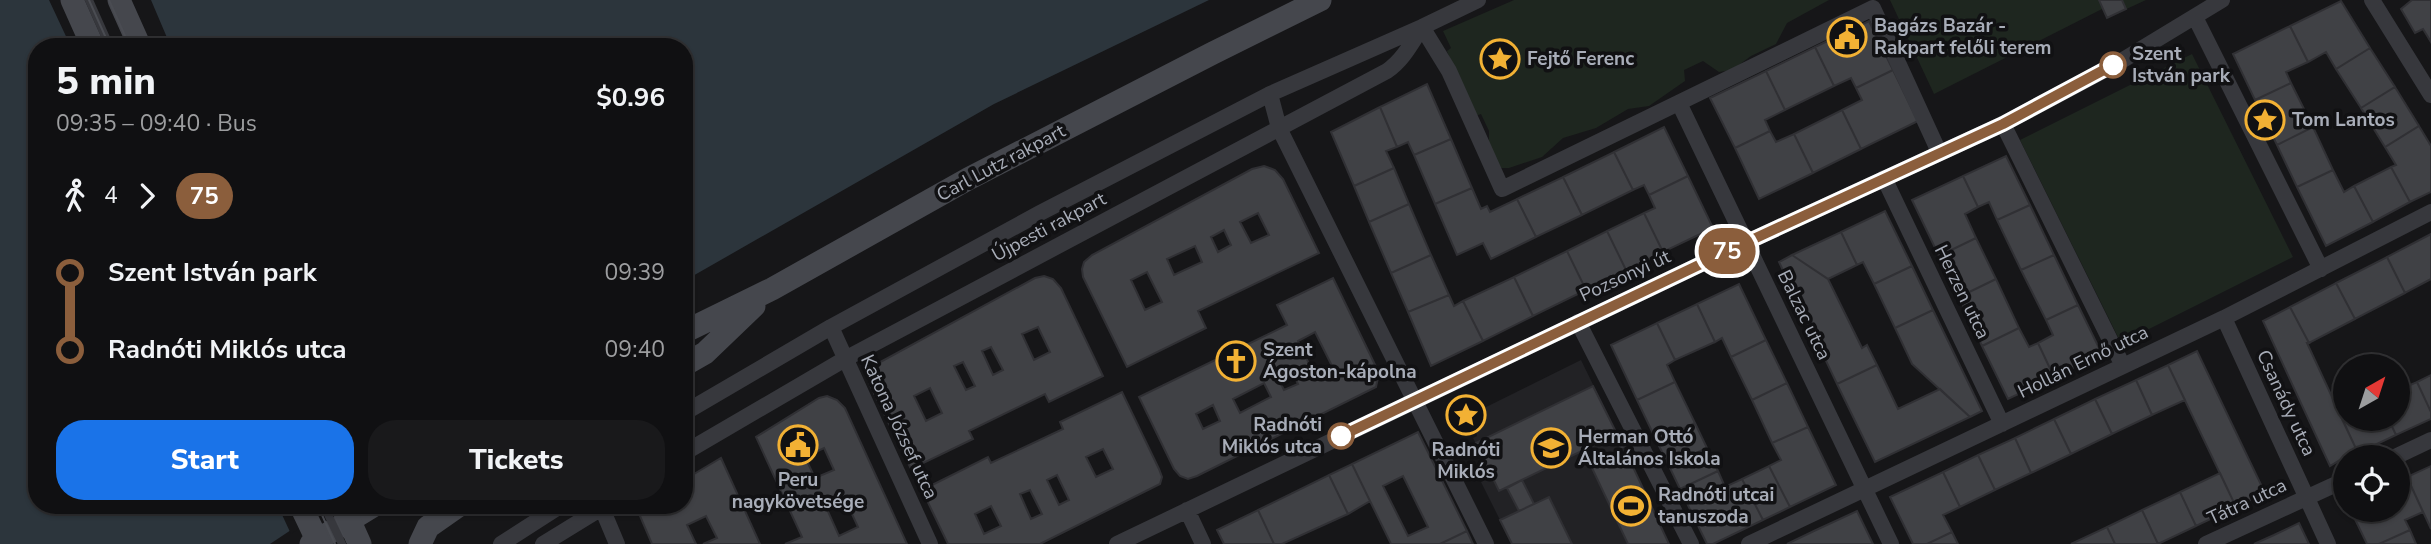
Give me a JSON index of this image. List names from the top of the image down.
{
  "streets": {
    "main road": ["Carl Lutz rakpart"],
    "street": [
      "Újpesti rakpart",
      "Pozsonyi út",
      "Herzen utca",
      "Balzac utca",
      "Hollán Ernő utca",
      "Csanády utca",
      "Katona József utca",
      "Tátra utca"
    ]
  },
  "crossings": [
    ["Újpesti rakpart", "Katona József utca"],
    ["Pozsonyi út", "Herzen utca"],
    ["Pozsonyi út", "Balzac utca"],
    ["Herzen utca", "Hollán Ernő utca"],
    ["Balzac utca", "Hollán Ernő utca"],
    ["Hollán Ernő utca", "Csanády utca"],
    ["Csanády utca", "Tátra utca"]
  ],
  "places": {
    "public building": ["Bagázs Bazár - Rakpart felőli terem", "Peru nagykövetsége"],
    "place": ["Fejtő Ferenc", "Tom Lantos", "Radnóti Miklós"],
    "other": ["Szent István park", "Radnóti Miklós utca"],
    "church": ["Szent Ágoston-kápolna"],
    "school or university": ["Herman Ottó Általános Iskola"],
    "sports": ["Radnóti utcai tanuszoda"]
  },
  "lines": ["bus line 75"],
  "north": "top right",
  "page": {
    "on_map": "75",
    "heading": ["5 min", "09:35 – 09:40 · Bus", "$0.96"],
    "legs": ["4", "75"],
    "list": [
      {
        "name": "Szent István park",
        "value": "09:39"
      },
      {
        "name": "Radnóti Miklós utca",
        "value": "09:40"
      }
    ],
    "buttons": ["Start", "Tickets"]
  }
}
